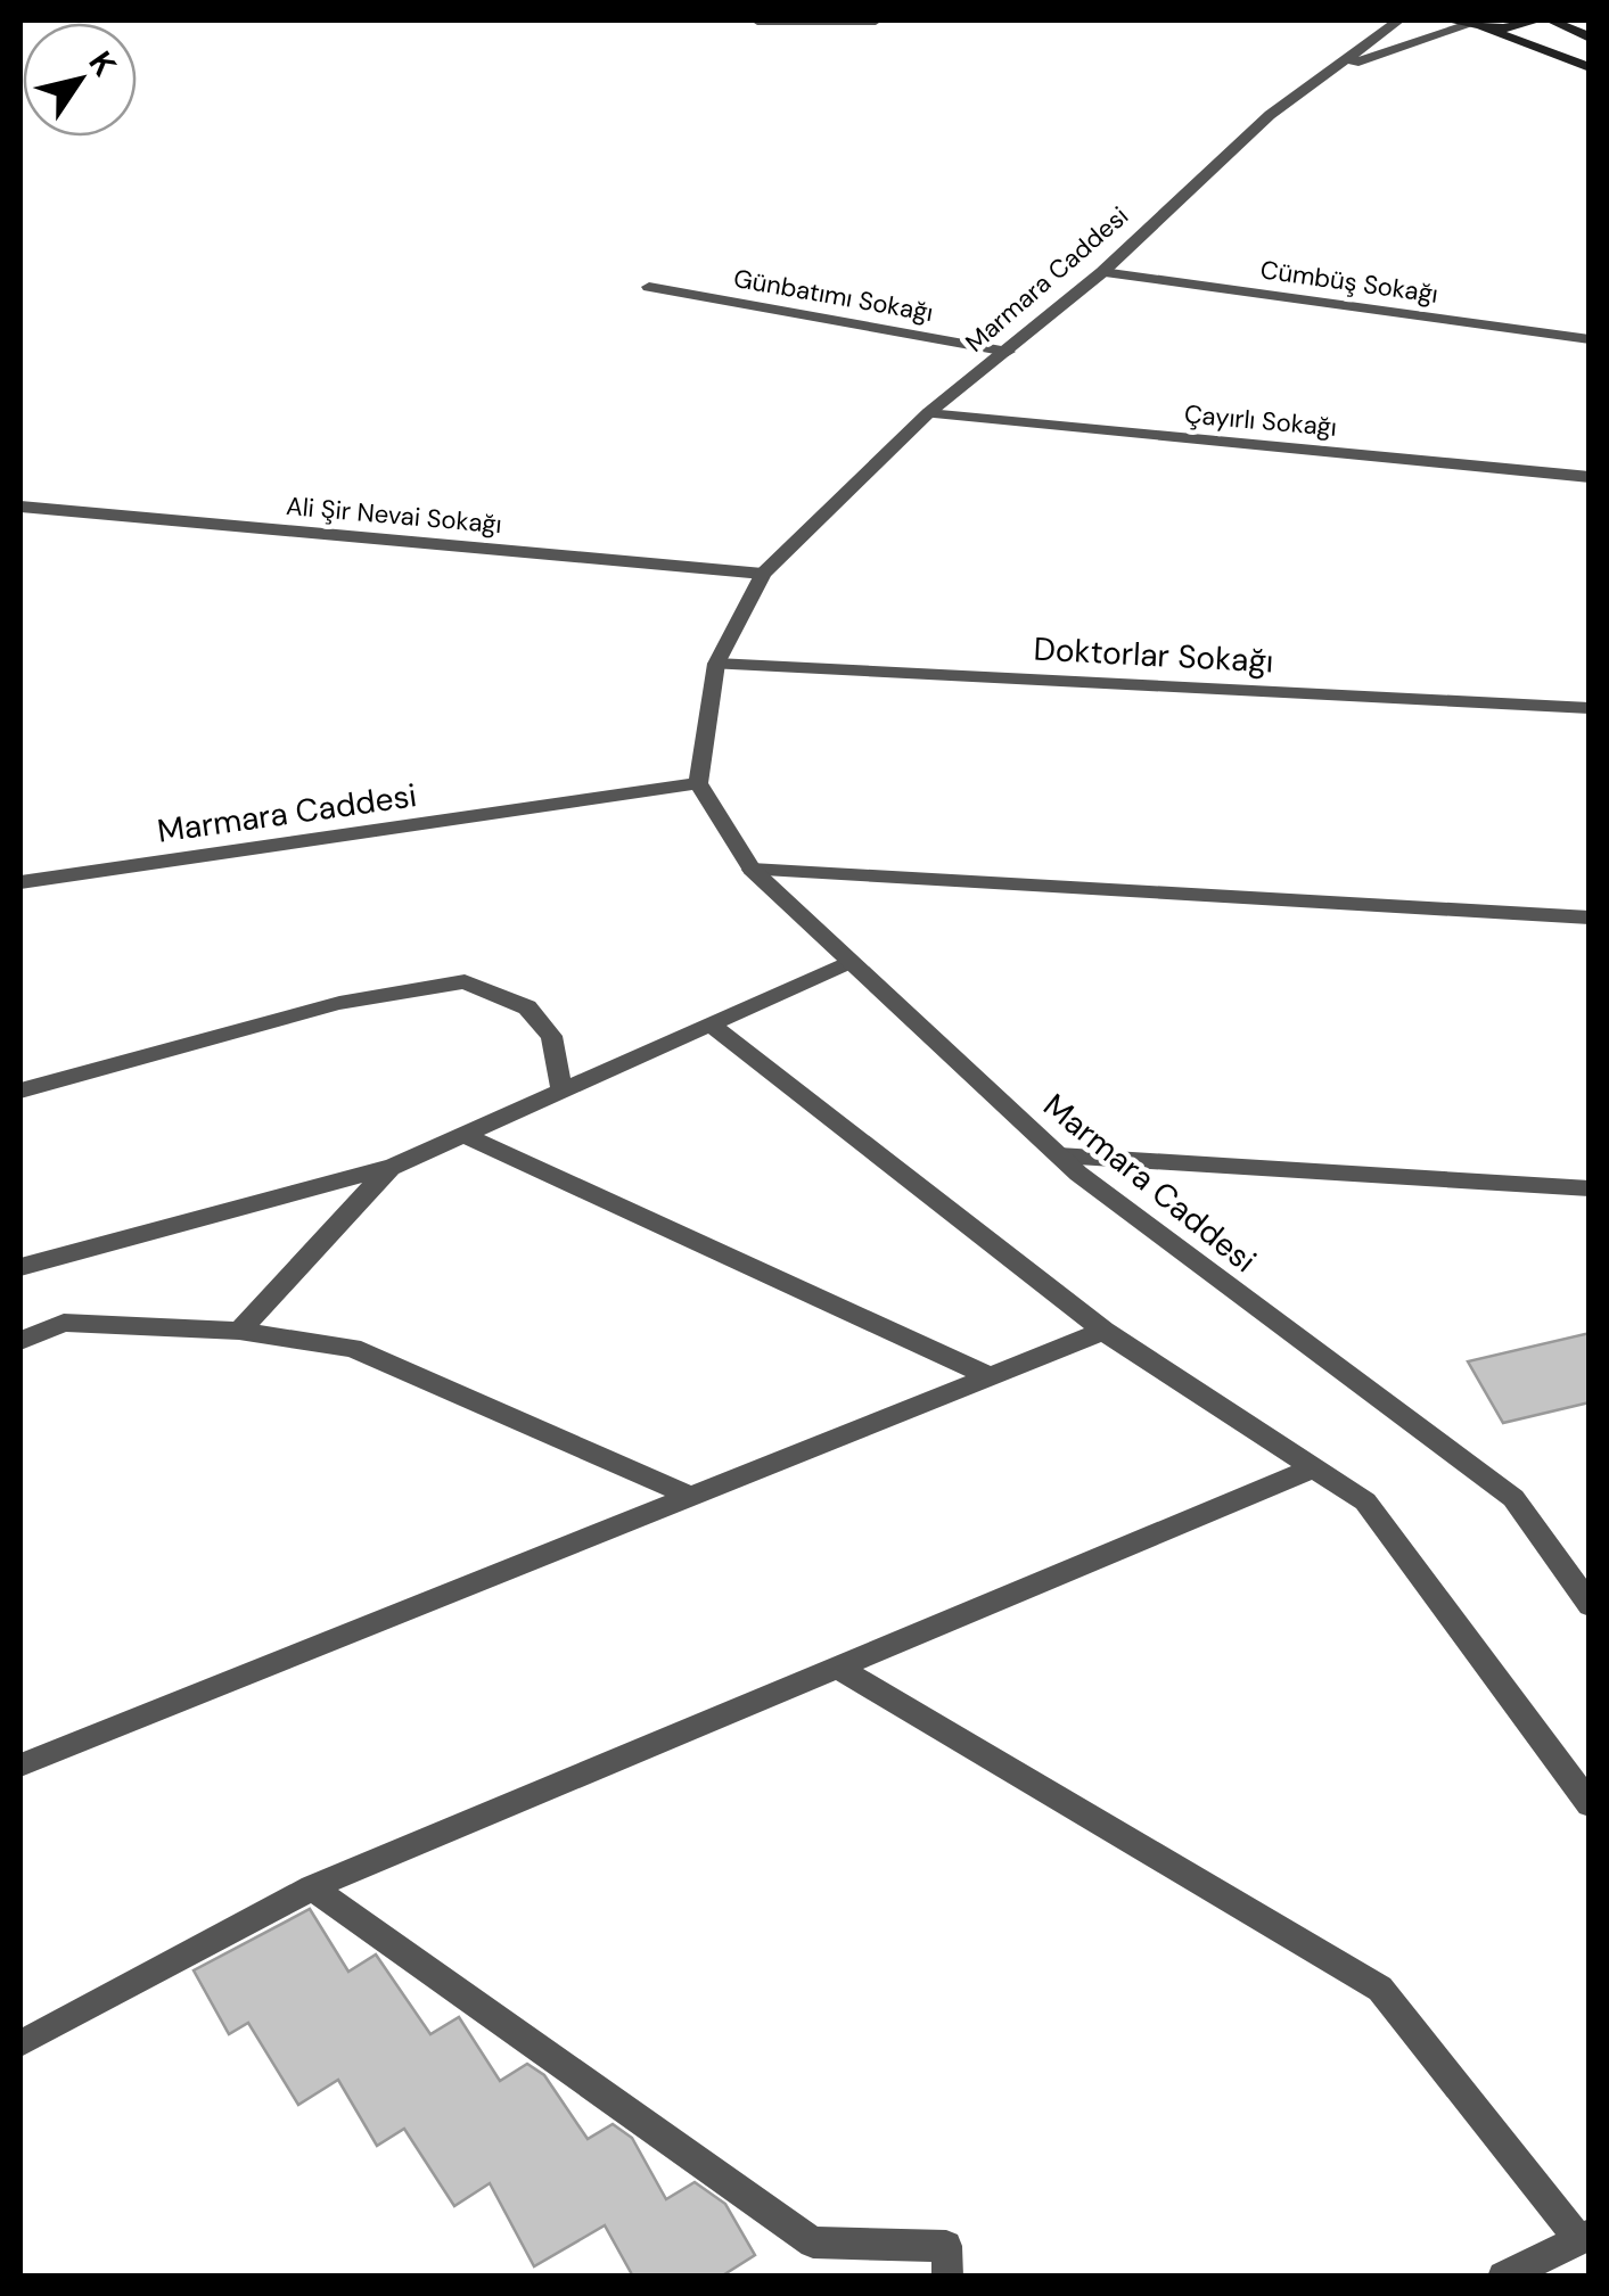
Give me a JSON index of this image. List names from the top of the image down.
{
  "streets": {
    "street": [
      "Marmara Caddesi",
      "Cümbüş Sokağı",
      "Günbatımı Sokağı",
      "Çayırlı Sokağı",
      "Ali Şir Nevai Sokağı",
      "Doktorlar Sokağı"
    ]
  },
  "crossings": [
    ["Marmara Caddesi", "Cümbüş Sokağı"],
    ["Marmara Caddesi", "Günbatımı Sokağı"],
    ["Marmara Caddesi", "Çayırlı Sokağı"],
    ["Marmara Caddesi", "Ali Şir Nevai Sokağı"],
    ["Marmara Caddesi", "Doktorlar Sokağı"]
  ],
  "north": "top right"
}
